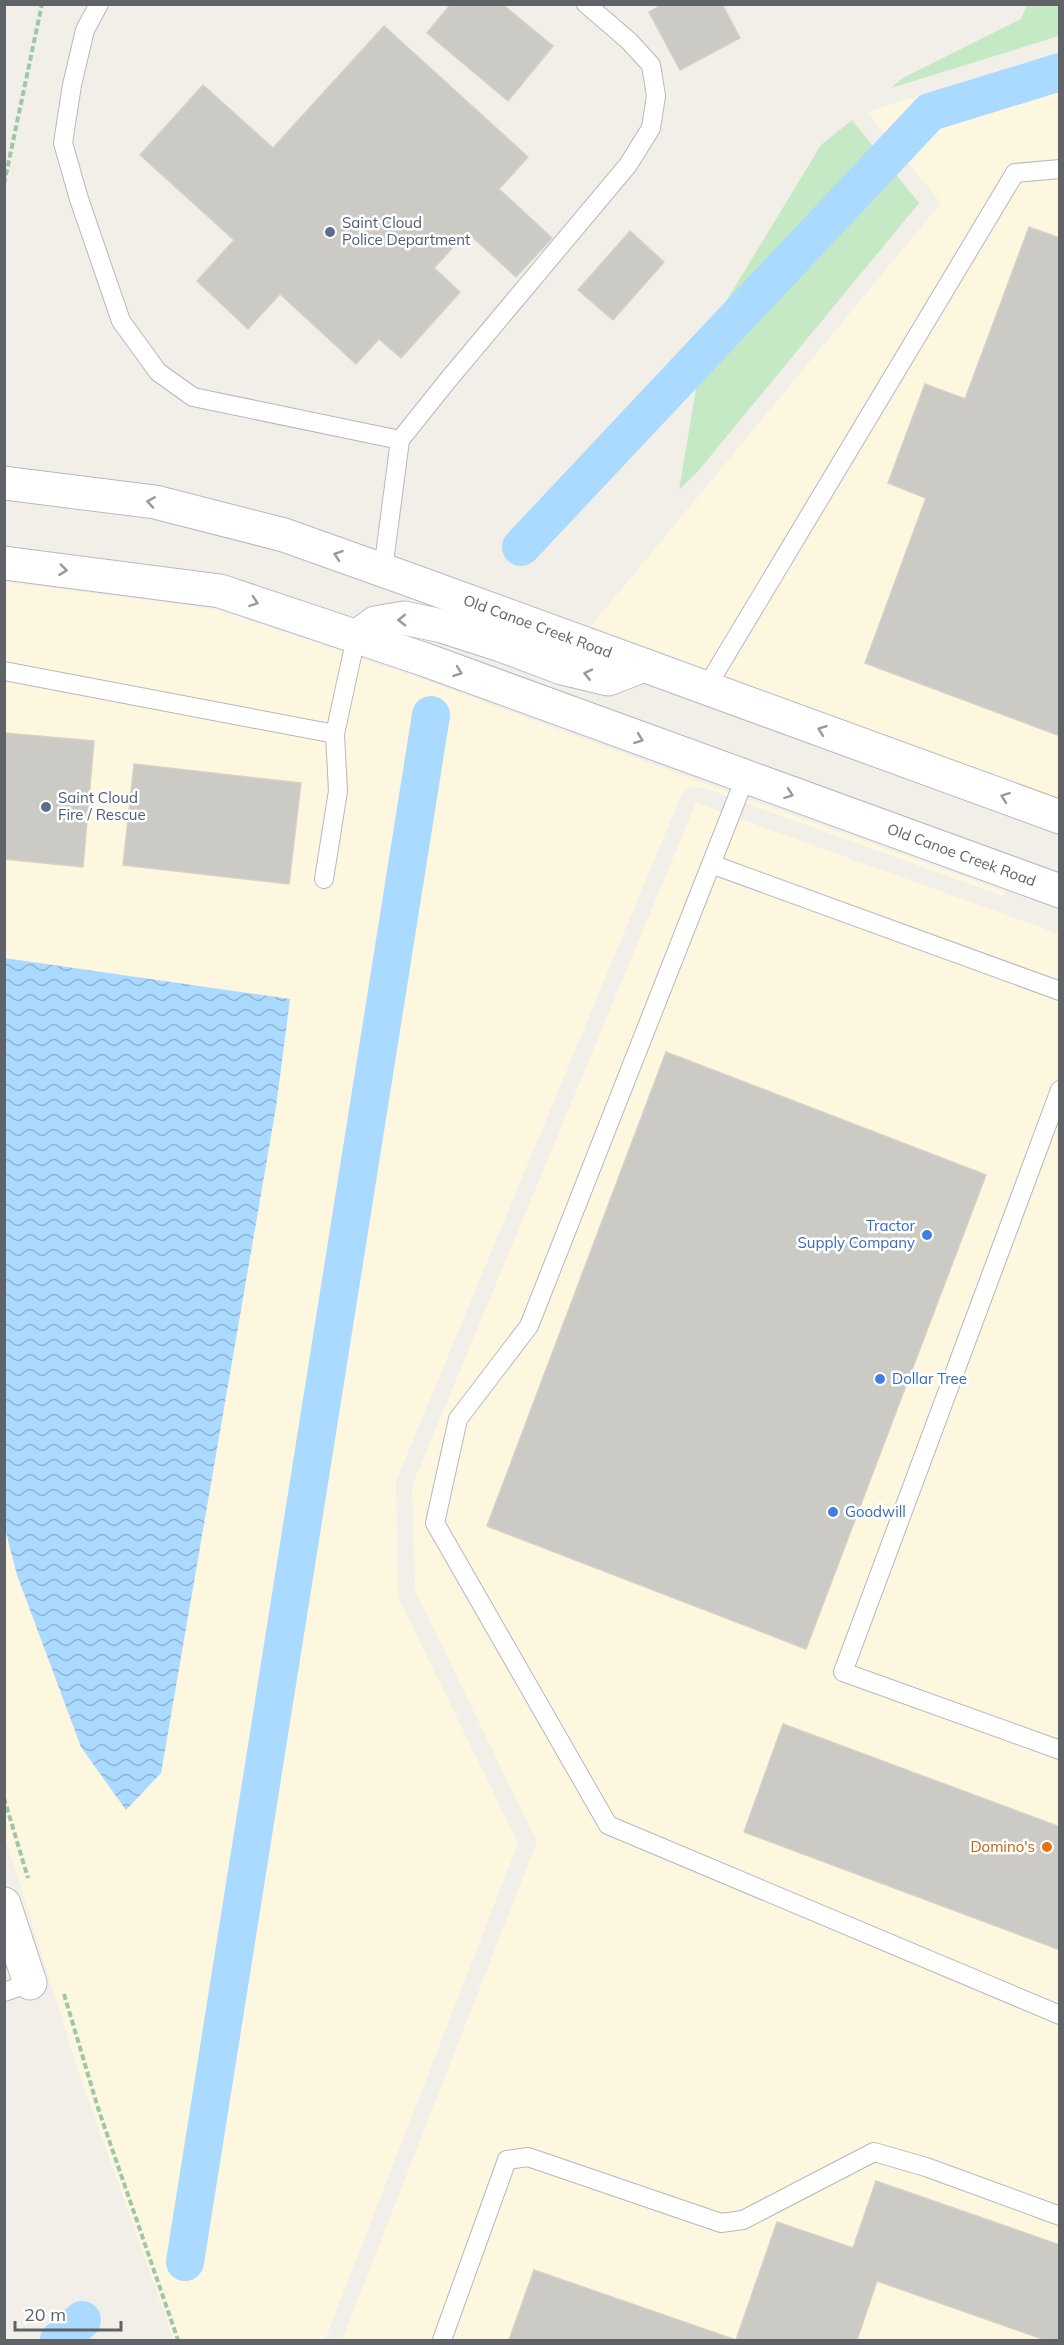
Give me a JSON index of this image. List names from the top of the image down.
{
  "streets": {
    "main road": ["Old Canoe Creek Road"]
  },
  "places": [
    "Saint Cloud Police Department",
    "Saint Cloud Fire / Rescue",
    "Tractor Supply Company",
    "Dollar Tree",
    "Goodwill",
    "Domino's"
  ],
  "scale_bar": "20 m"
}
